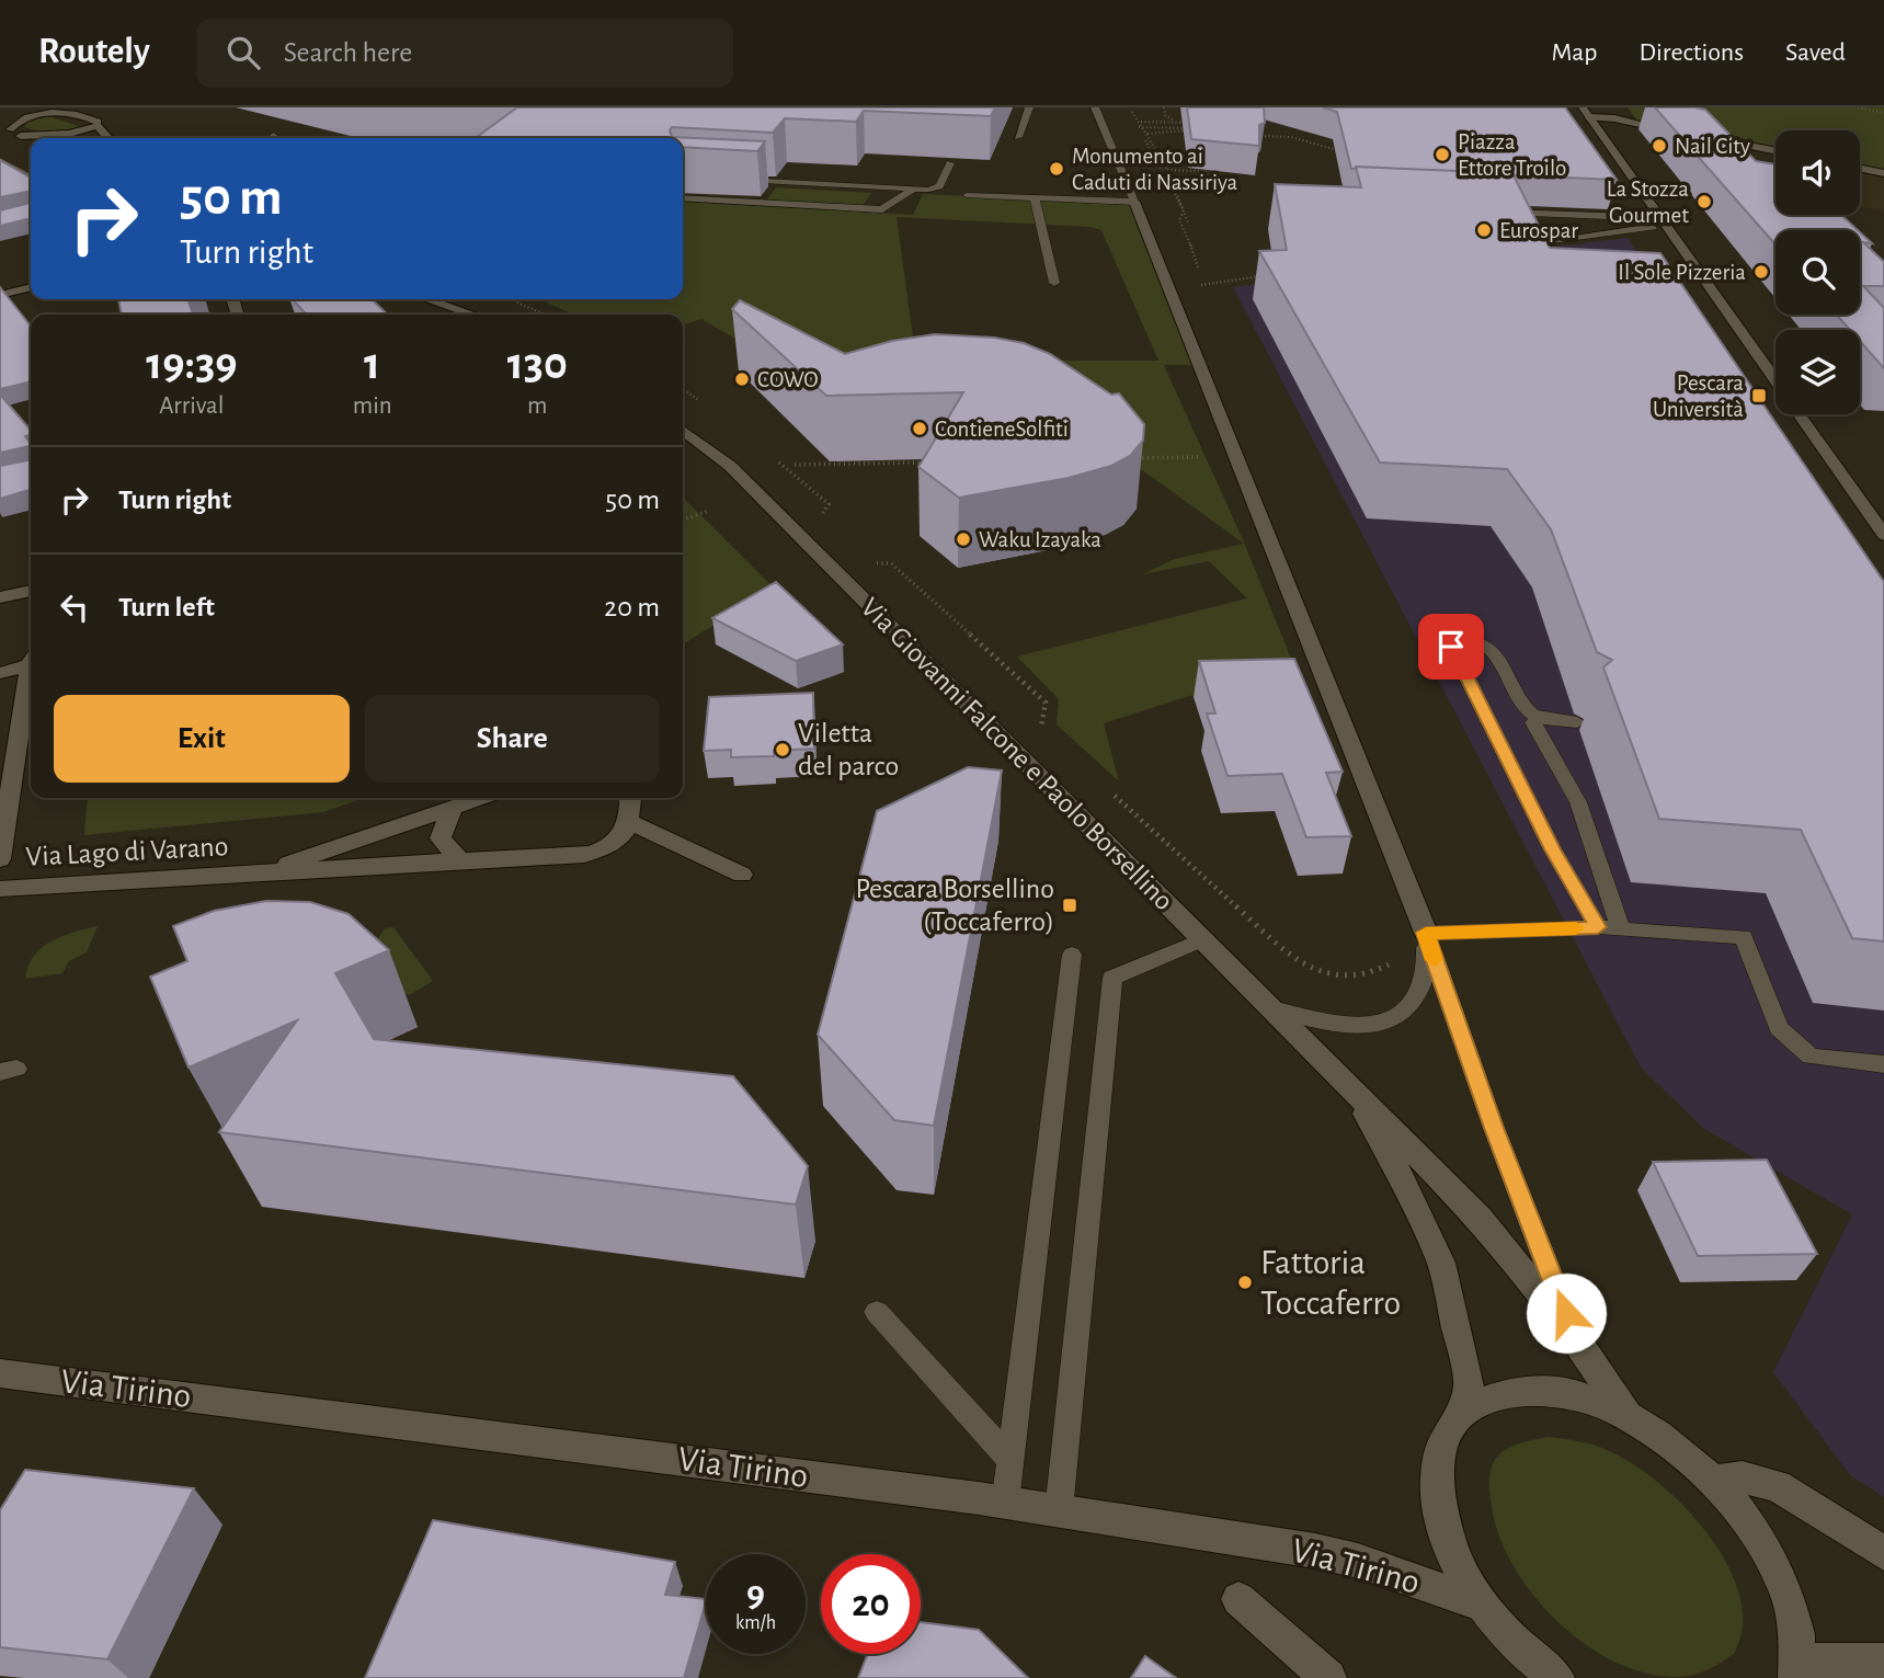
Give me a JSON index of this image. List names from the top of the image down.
{
  "streets": {
    "street": ["Via Giovanni Falcone e Paolo Borsellino", "Via Lago di Varano", "Via Tirino"]
  },
  "crossings": [
    ["Via Giovanni Falcone e Paolo Borsellino", "Via Tirino"]
  ],
  "places": {
    "other": [
      "Nail City",
      "Piazza Ettore Troilo",
      "Monumento ai Caduti di Nassiriya",
      "La Stozza Gourmet",
      "Eurospar",
      "Il Sole Pizzeria",
      "COWO",
      "ContieneSolfiti",
      "Waku Izayaka",
      "Viletta del parco",
      "Fattoria Toccaferro"
    ],
    "transit": ["Pescara Università", "Pescara Borsellino (Toccaferro)"]
  },
  "page": {
    "header": "Routely",
    "search": "Search here",
    "nav": ["Map", "Directions", "Saved"],
    "turn": ["50 m", "Turn right"],
    "eta": [
      "19:39",
      "Arrival",
      "1",
      "min",
      "130",
      "m"
    ],
    "list": [
      {
        "name": "Turn right",
        "value": "50 m"
      },
      {
        "name": "Turn left",
        "value": "20 m"
      }
    ],
    "buttons": ["Exit", "Share"],
    "speed": "9 km/h",
    "limit": "20"
  }
}
